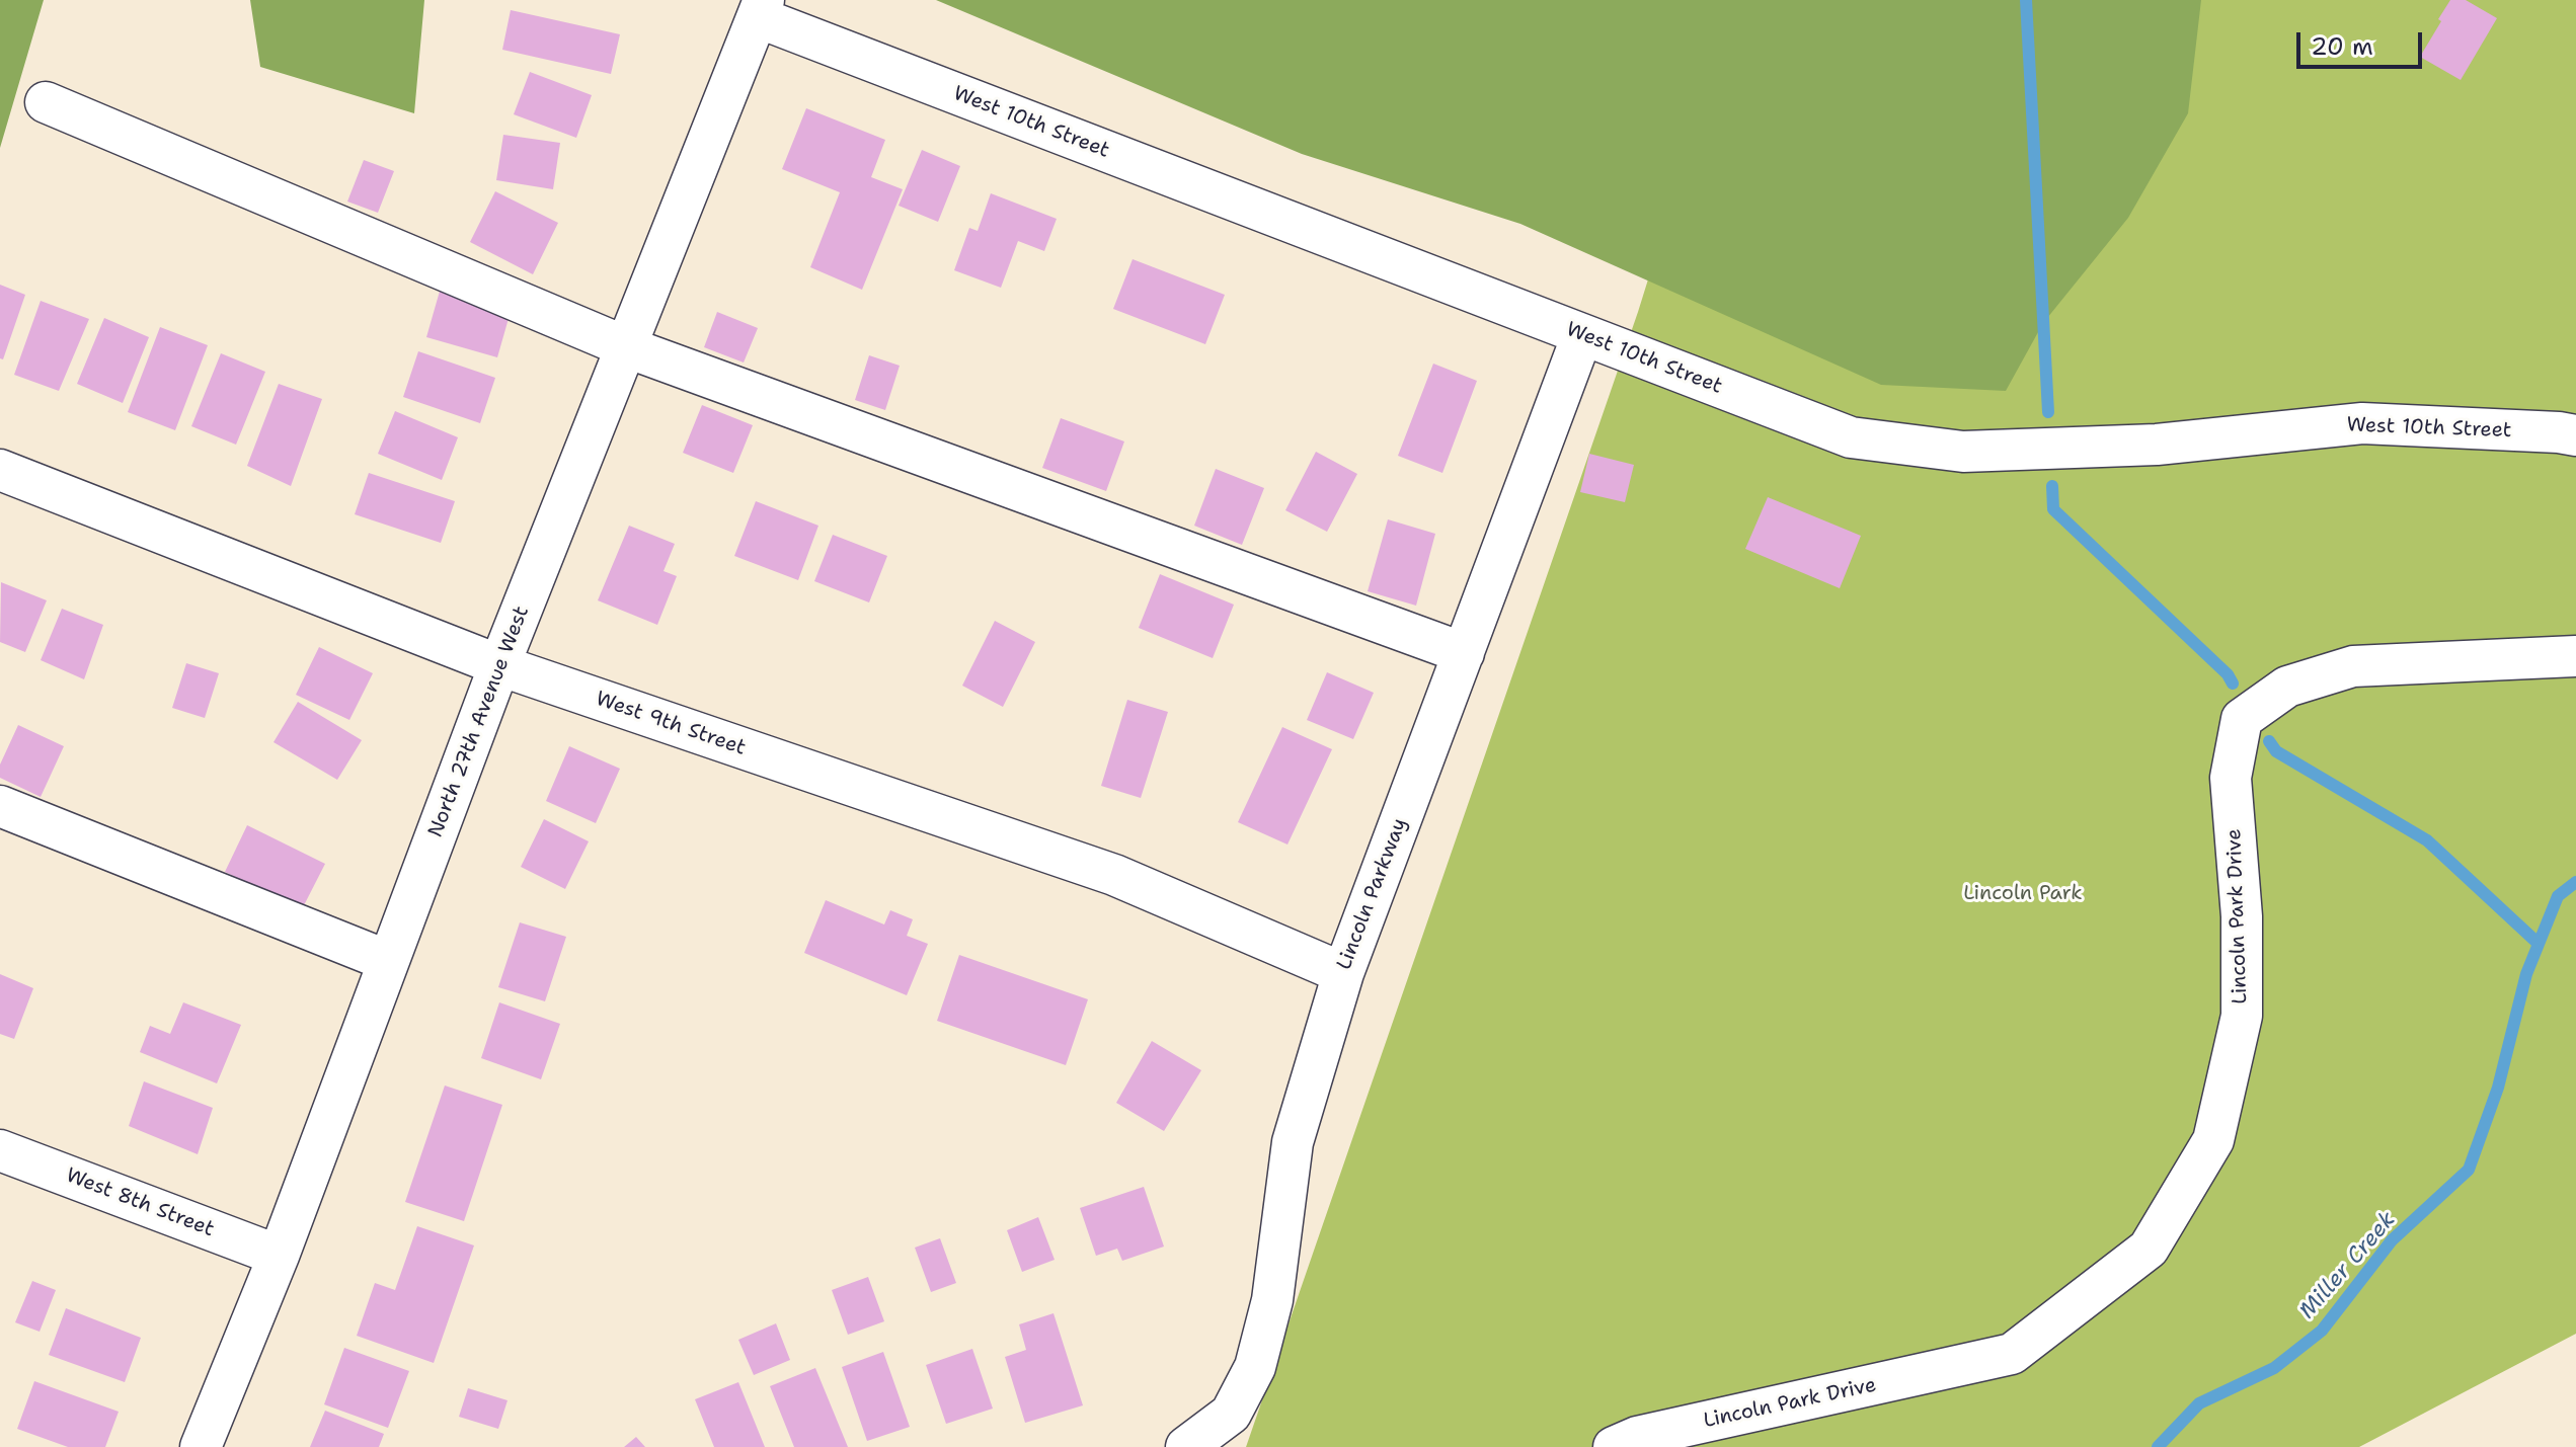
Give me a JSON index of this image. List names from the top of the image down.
{
  "streets": {
    "street": [
      "West 10th Street",
      "North 27th Avenue West",
      "West 9th Street",
      "Lincoln Parkway",
      "Lincoln Park Drive",
      "West 8th Street"
    ]
  },
  "crossings": [
    ["West 10th Street", "North 27th Avenue West"],
    ["West 10th Street", "Lincoln Parkway"],
    ["North 27th Avenue West", "West 9th Street"],
    ["North 27th Avenue West", "West 8th Street"],
    ["West 9th Street", "Lincoln Parkway"]
  ],
  "water": ["Miller Creek"],
  "parks": ["Lincoln Park"],
  "scale_bar": "20 m"
}
